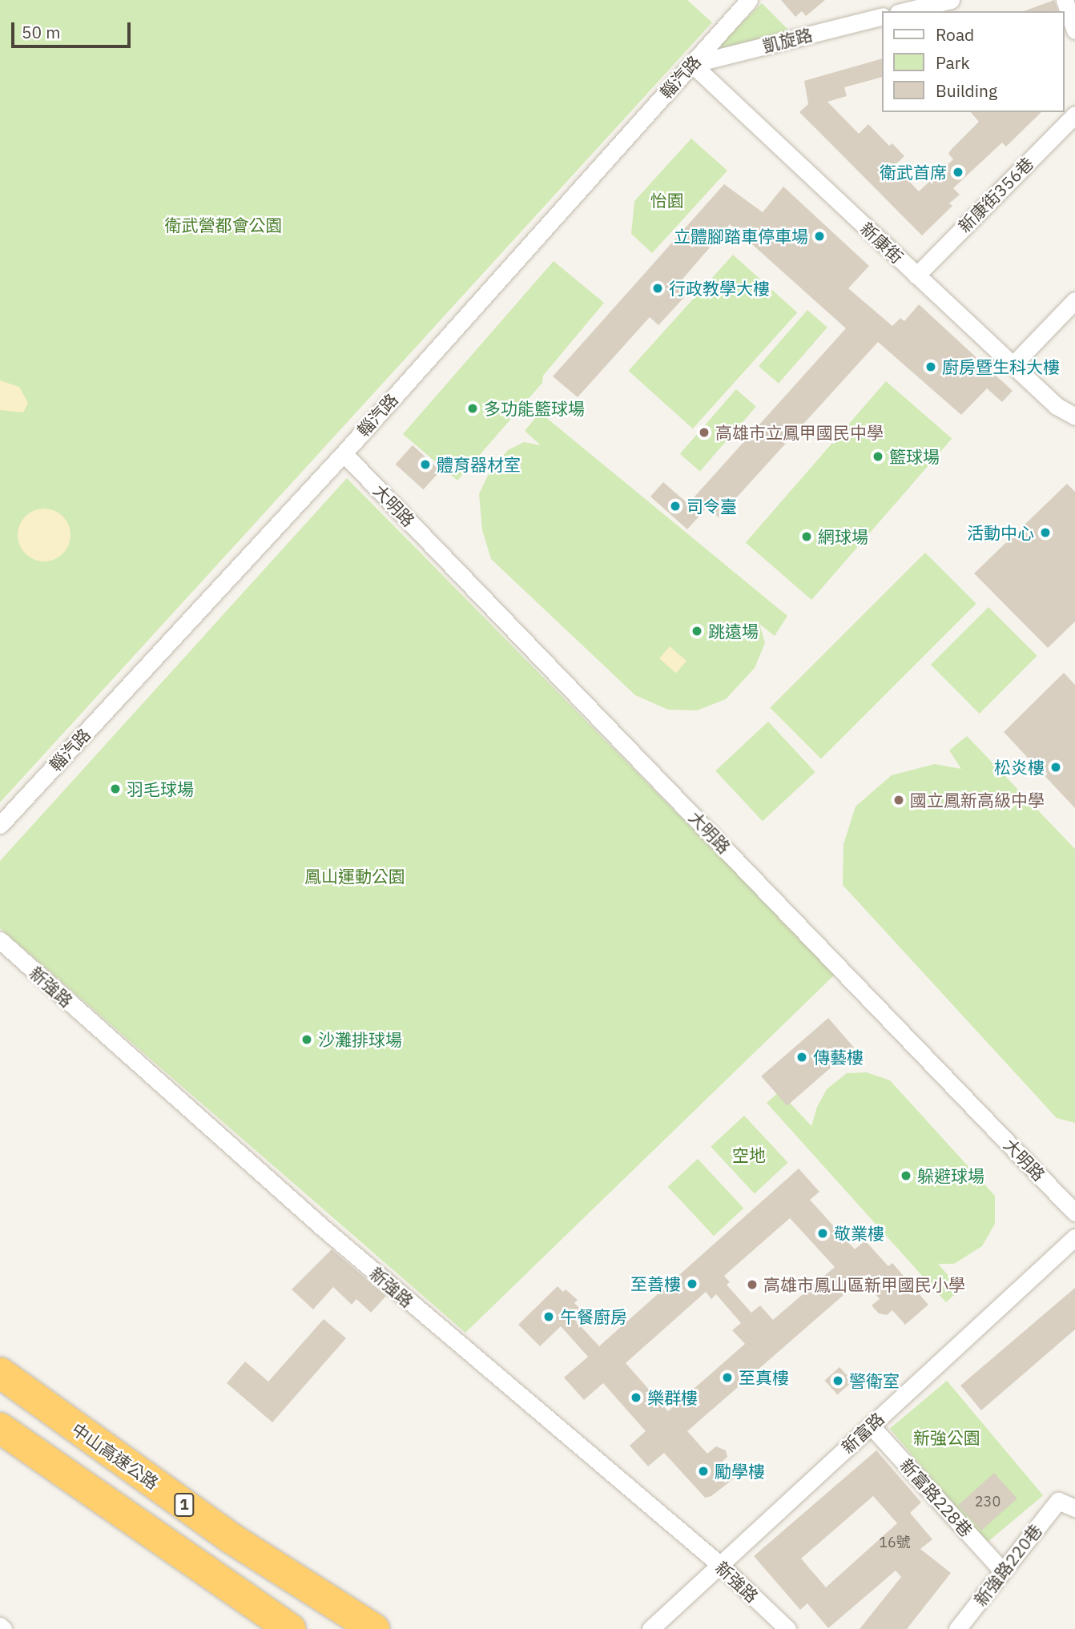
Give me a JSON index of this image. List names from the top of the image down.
{
  "streets": {
    "highway": ["中山高速公路", "1"],
    "street": [
      "凱旋路",
      "輜汽路",
      "新康街356巷",
      "新康街",
      "大明路",
      "新強路",
      "新富路",
      "新富路228巷",
      "新強路220巷"
    ]
  },
  "crossings": [
    ["凱旋路", "輜汽路"],
    ["凱旋路", "新康街"],
    ["輜汽路", "新康街"],
    ["輜汽路", "大明路"],
    ["新康街356巷", "新康街"],
    ["新強路", "新富路"],
    ["新富路", "新富路228巷"],
    ["新富路228巷", "新強路220巷"]
  ],
  "parks": [
    "怡園",
    "衛武營都會公園",
    "鳳山運動公園",
    "空地",
    "新強公園"
  ],
  "places": [
    "衛武首席",
    "立體腳踏車停車場",
    "行政教學大樓",
    "廚房暨生科大樓",
    "多功能籃球場",
    "高雄市立鳳甲國民中學",
    "籃球場",
    "體育器材室",
    "司令臺",
    "活動中心",
    "網球場",
    "跳遠場",
    "松炎樓",
    "羽毛球場",
    "國立鳳新高級中學",
    "沙灘排球場",
    "傳藝樓",
    "躲避球場",
    "敬業樓",
    "至善樓",
    "高雄市鳳山區新甲國民小學",
    "午餐廚房",
    "至真樓",
    "警衛室",
    "樂群樓",
    "勵學樓"
  ],
  "house_numbers": ["230", "16號"],
  "legend": ["Road", "Park", "Building"],
  "scale_bar": "50 m"
}
